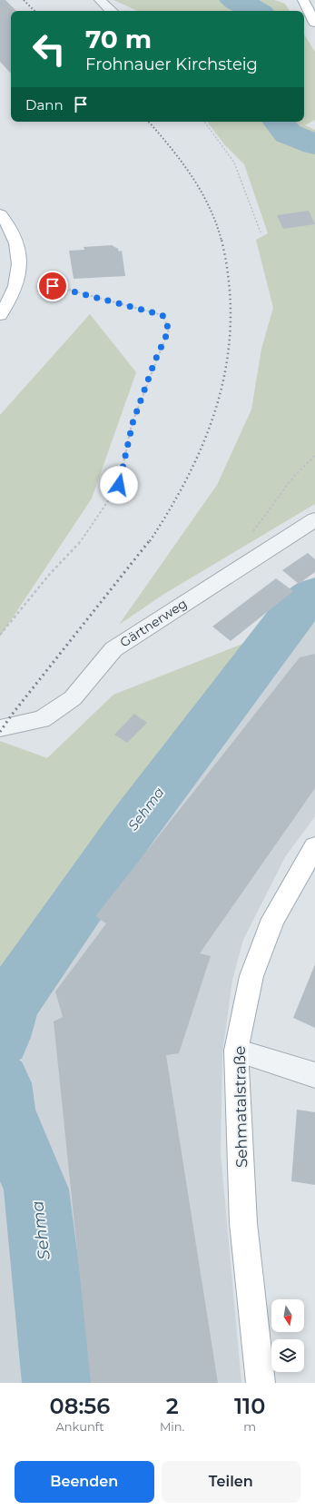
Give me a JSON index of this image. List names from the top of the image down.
{
  "streets": {
    "main road": ["Sehmatalstraße"],
    "street": ["Gärtnerweg"]
  },
  "water": ["Sehma"],
  "north": "bottom",
  "page": {
    "turn": ["70 m", "Frohnauer Kirchsteig"],
    "then": "Dann",
    "eta": [
      "08:56",
      "Ankunft",
      "2",
      "Min.",
      "110",
      "m"
    ],
    "buttons": ["Beenden", "Teilen"]
  }
}
